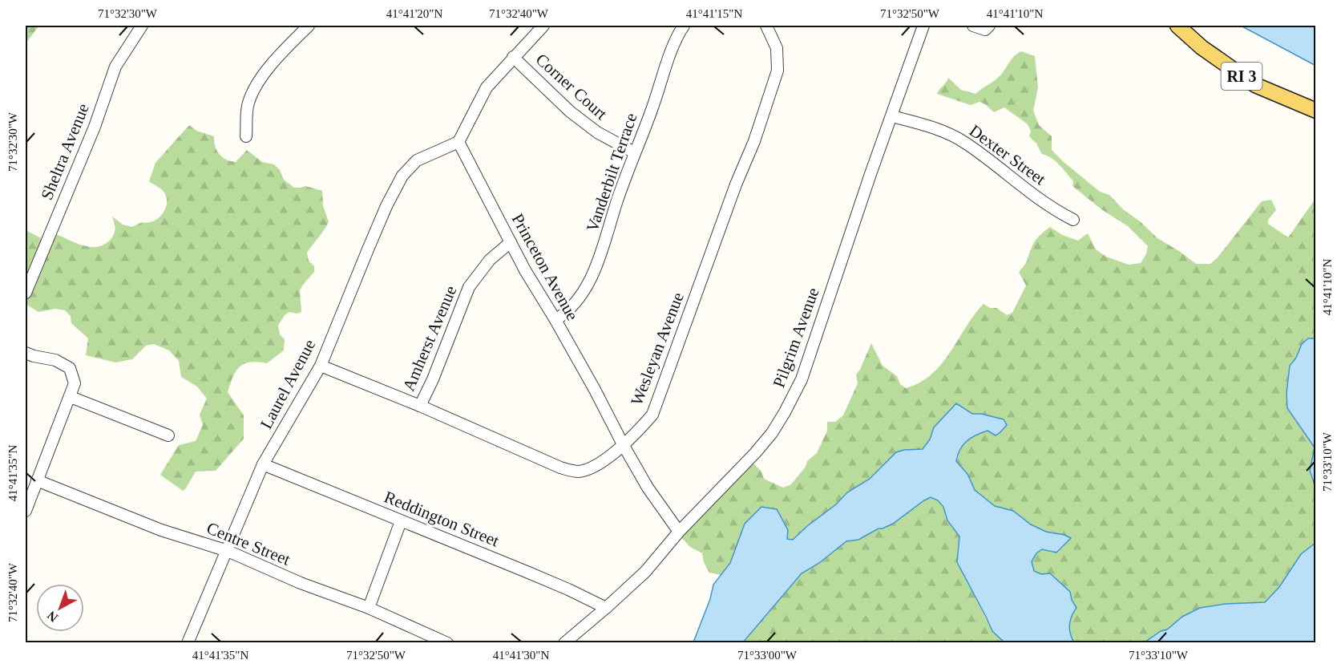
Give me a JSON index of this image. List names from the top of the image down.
{
  "streets": {
    "main road": ["RI 3"],
    "street": [
      "Corner Court",
      "Sheltra Avenue",
      "Dexter Street",
      "Vanderbilt Terrace",
      "Princeton Avenue",
      "Pilgrim Avenue",
      "Amherst Avenue",
      "Wesleyan Avenue",
      "Laurel Avenue",
      "Reddington Street",
      "Centre Street"
    ]
  },
  "crossings": [
    ["Corner Court", "Vanderbilt Terrace"],
    ["Dexter Street", "Pilgrim Avenue"],
    ["Vanderbilt Terrace", "Princeton Avenue"],
    ["Princeton Avenue", "Pilgrim Avenue"],
    ["Princeton Avenue", "Amherst Avenue"],
    ["Princeton Avenue", "Wesleyan Avenue"],
    ["Princeton Avenue", "Laurel Avenue"],
    ["Pilgrim Avenue", "Reddington Street"],
    ["Amherst Avenue", "Wesleyan Avenue"],
    ["Wesleyan Avenue", "Laurel Avenue"],
    ["Laurel Avenue", "Reddington Street"],
    ["Laurel Avenue", "Centre Street"]
  ],
  "north": "bottom left",
  "coordinates": [
    "71°32'30\"W",
    "41°41'20\"N",
    "71°32'40\"W",
    "41°41'15\"N",
    "71°32'50\"W",
    "41°41'10\"N",
    "71°33'10\"W",
    "41°41'35\"N",
    "41°41'30\"N",
    "71°33'00\"W"
  ]
}
